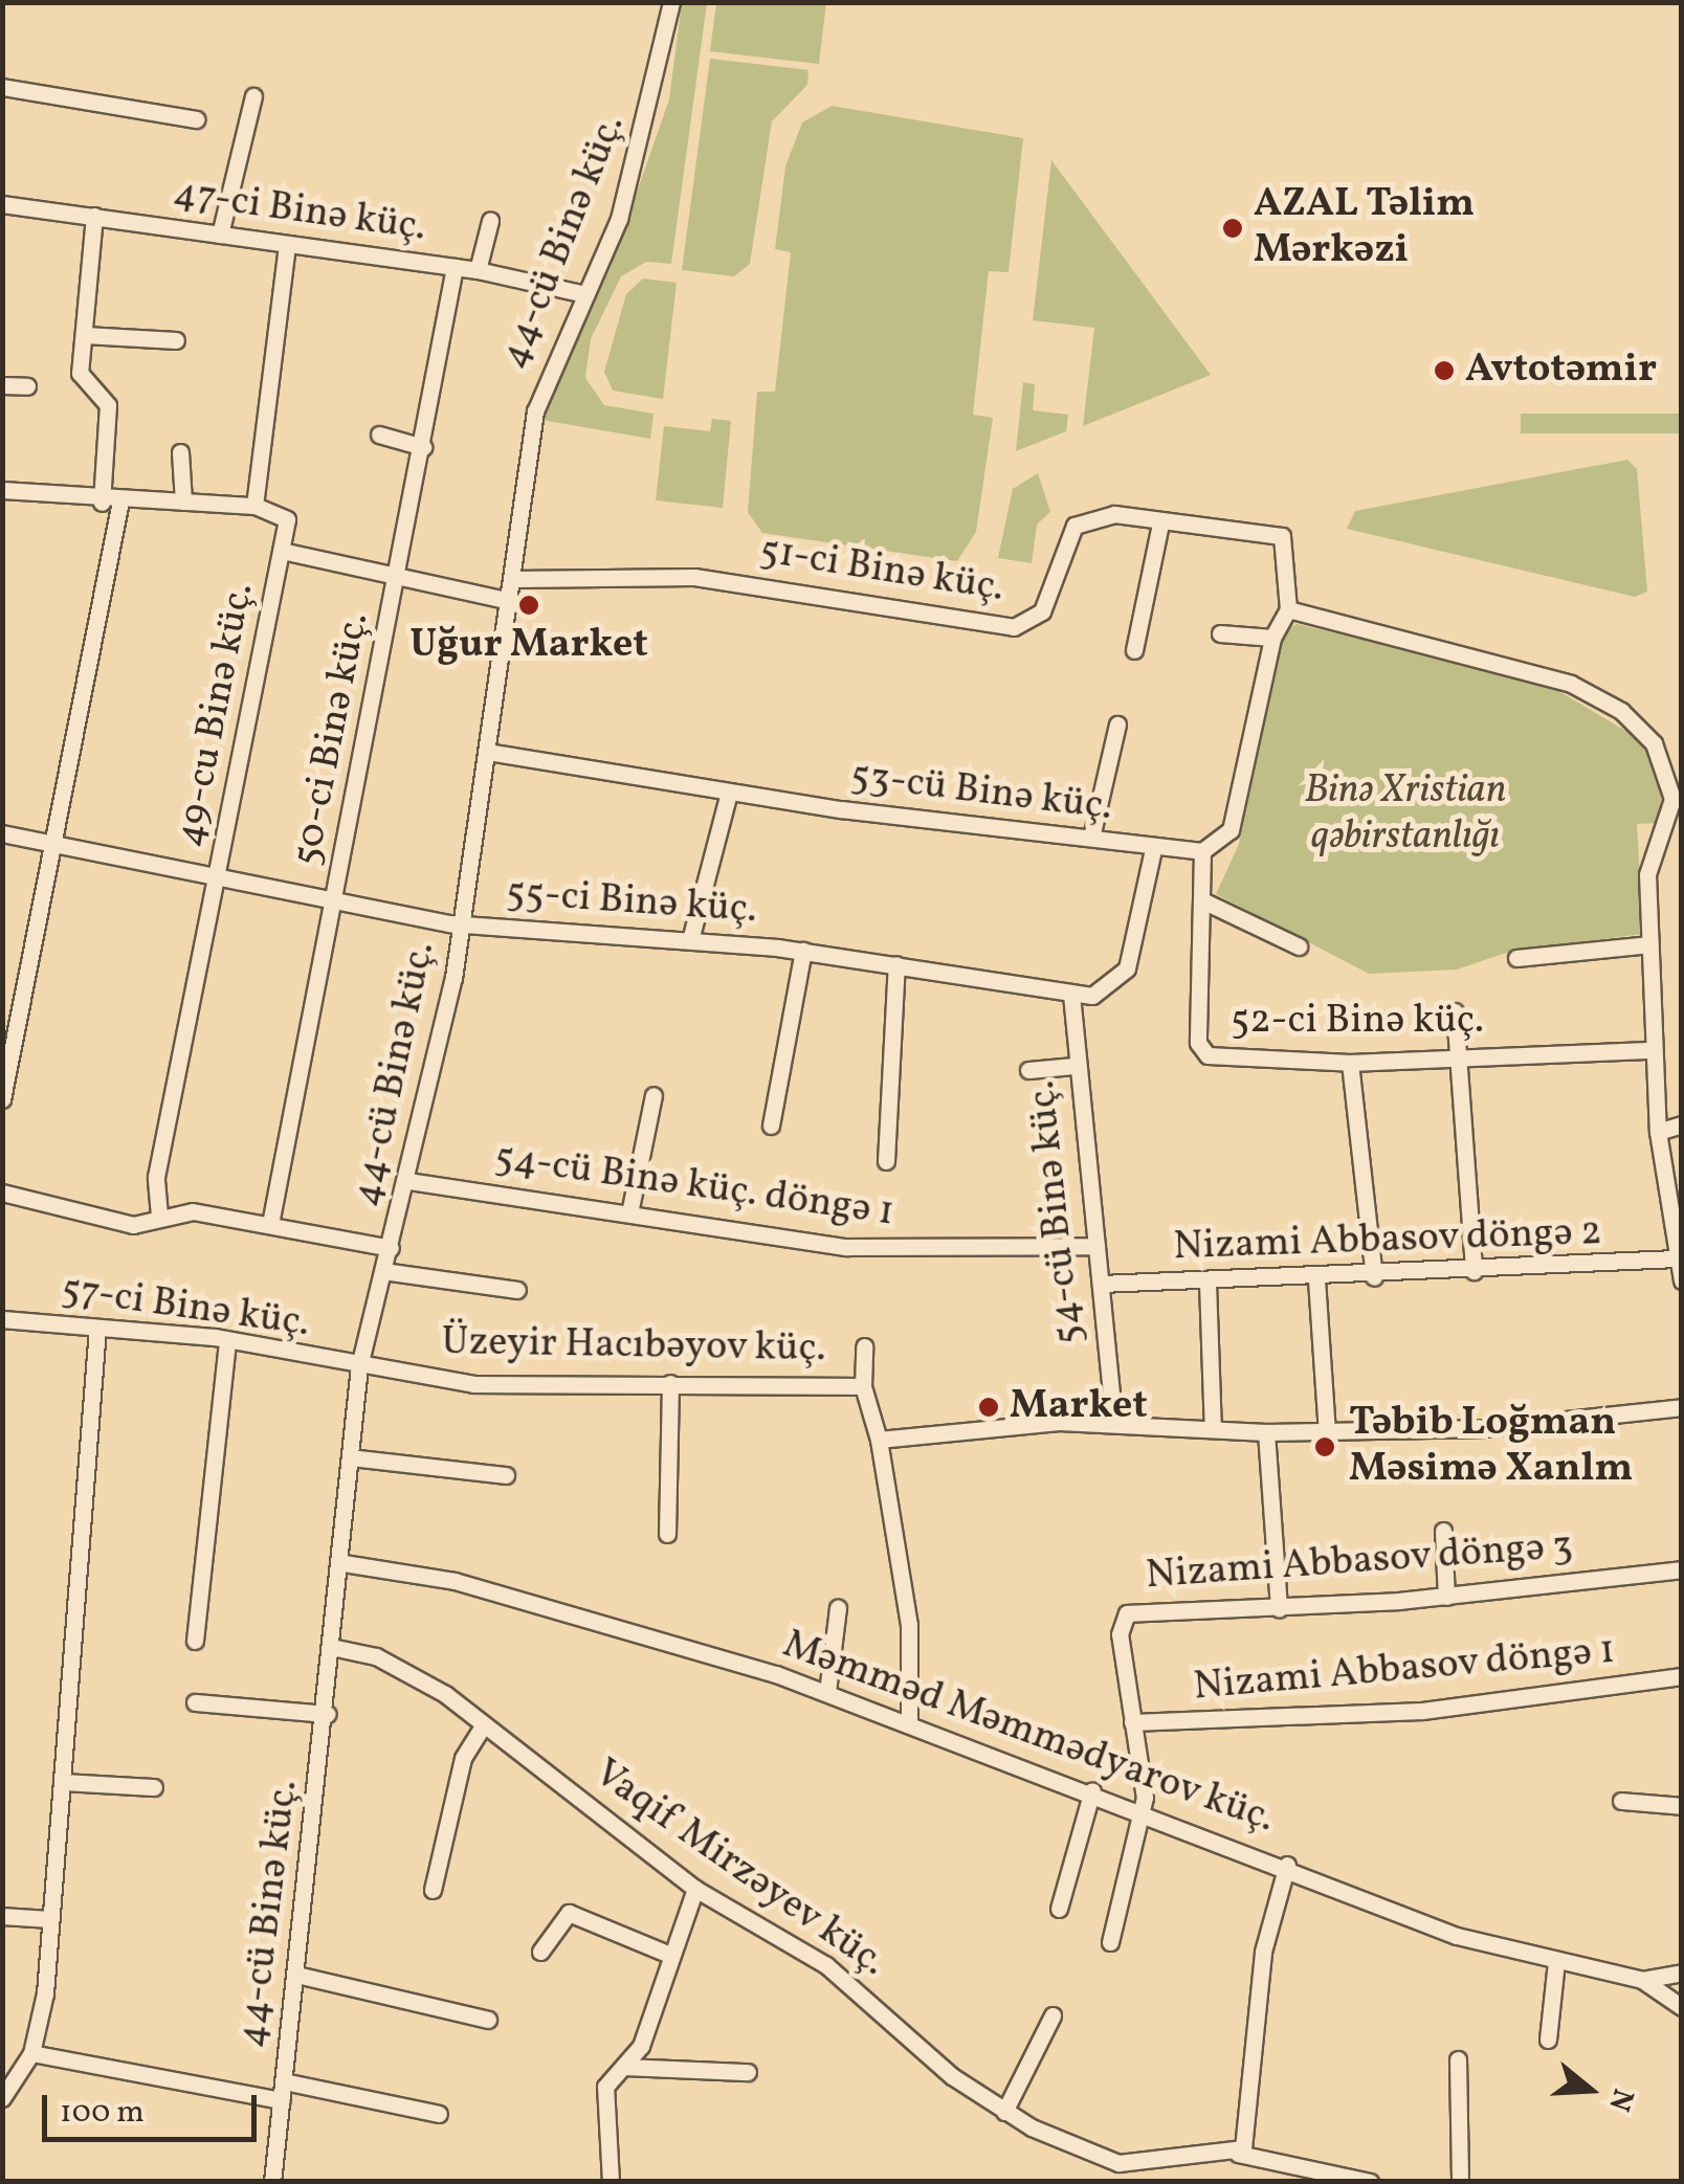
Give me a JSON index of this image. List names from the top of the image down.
{
  "streets": {
    "street": [
      "47-ci Binə küç.",
      "44-cü Binə küç.",
      "51-ci Binə küç.",
      "49-cu Binə küç.",
      "50-ci Binə küç.",
      "53-cü Binə küç.",
      "55-ci Binə küç.",
      "52-ci Binə küç.",
      "54-cü Binə küç. döngə 1",
      "54-cü Binə küç.",
      "Nizami Abbasov döngə 2",
      "57-ci Binə küç.",
      "Üzeyir Hacıbəyov küç.",
      "Nizami Abbasov döngə 3",
      "Nizami Abbasov döngə 1",
      "Məmməd Məmmədyarov küç.",
      "Vaqif Mirzəyev küç."
    ]
  },
  "crossings": [
    ["47-ci Binə küç.", "44-cü Binə küç."],
    ["47-ci Binə küç.", "50-ci Binə küç."],
    ["44-cü Binə küç.", "51-ci Binə küç."],
    ["44-cü Binə küç.", "53-cü Binə küç."],
    ["44-cü Binə küç.", "55-ci Binə küç."],
    ["44-cü Binə küç.", "54-cü Binə küç. döngə 1"],
    ["44-cü Binə küç.", "57-ci Binə küç."],
    ["44-cü Binə küç.", "Üzeyir Hacıbəyov küç."],
    ["44-cü Binə küç.", "Məmməd Məmmədyarov küç."],
    ["44-cü Binə küç.", "Vaqif Mirzəyev küç."],
    ["49-cu Binə küç.", "55-ci Binə küç."],
    ["50-ci Binə küç.", "55-ci Binə küç."],
    ["53-cü Binə küç.", "55-ci Binə küç."],
    ["53-cü Binə küç.", "52-ci Binə küç."],
    ["55-ci Binə küç.", "54-cü Binə küç."],
    ["54-cü Binə küç. döngə 1", "54-cü Binə küç."],
    ["54-cü Binə küç.", "Nizami Abbasov döngə 2"],
    ["57-ci Binə küç.", "Üzeyir Hacıbəyov küç."],
    ["Üzeyir Hacıbəyov küç.", "Məmməd Məmmədyarov küç."],
    ["Nizami Abbasov döngə 3", "Nizami Abbasov döngə 1"],
    ["Nizami Abbasov döngə 3", "Məmməd Məmmədyarov küç."]
  ],
  "parks": ["Binə Xristian qəbirstanlığı"],
  "places": [
    "AZAL Təlim Mərkəzi",
    "Avtotəmir",
    "Uğur Market",
    "Market",
    "Təbib Loğman Məsimə Xanlm"
  ],
  "scale_bar": "100 m",
  "north": "right"
}
